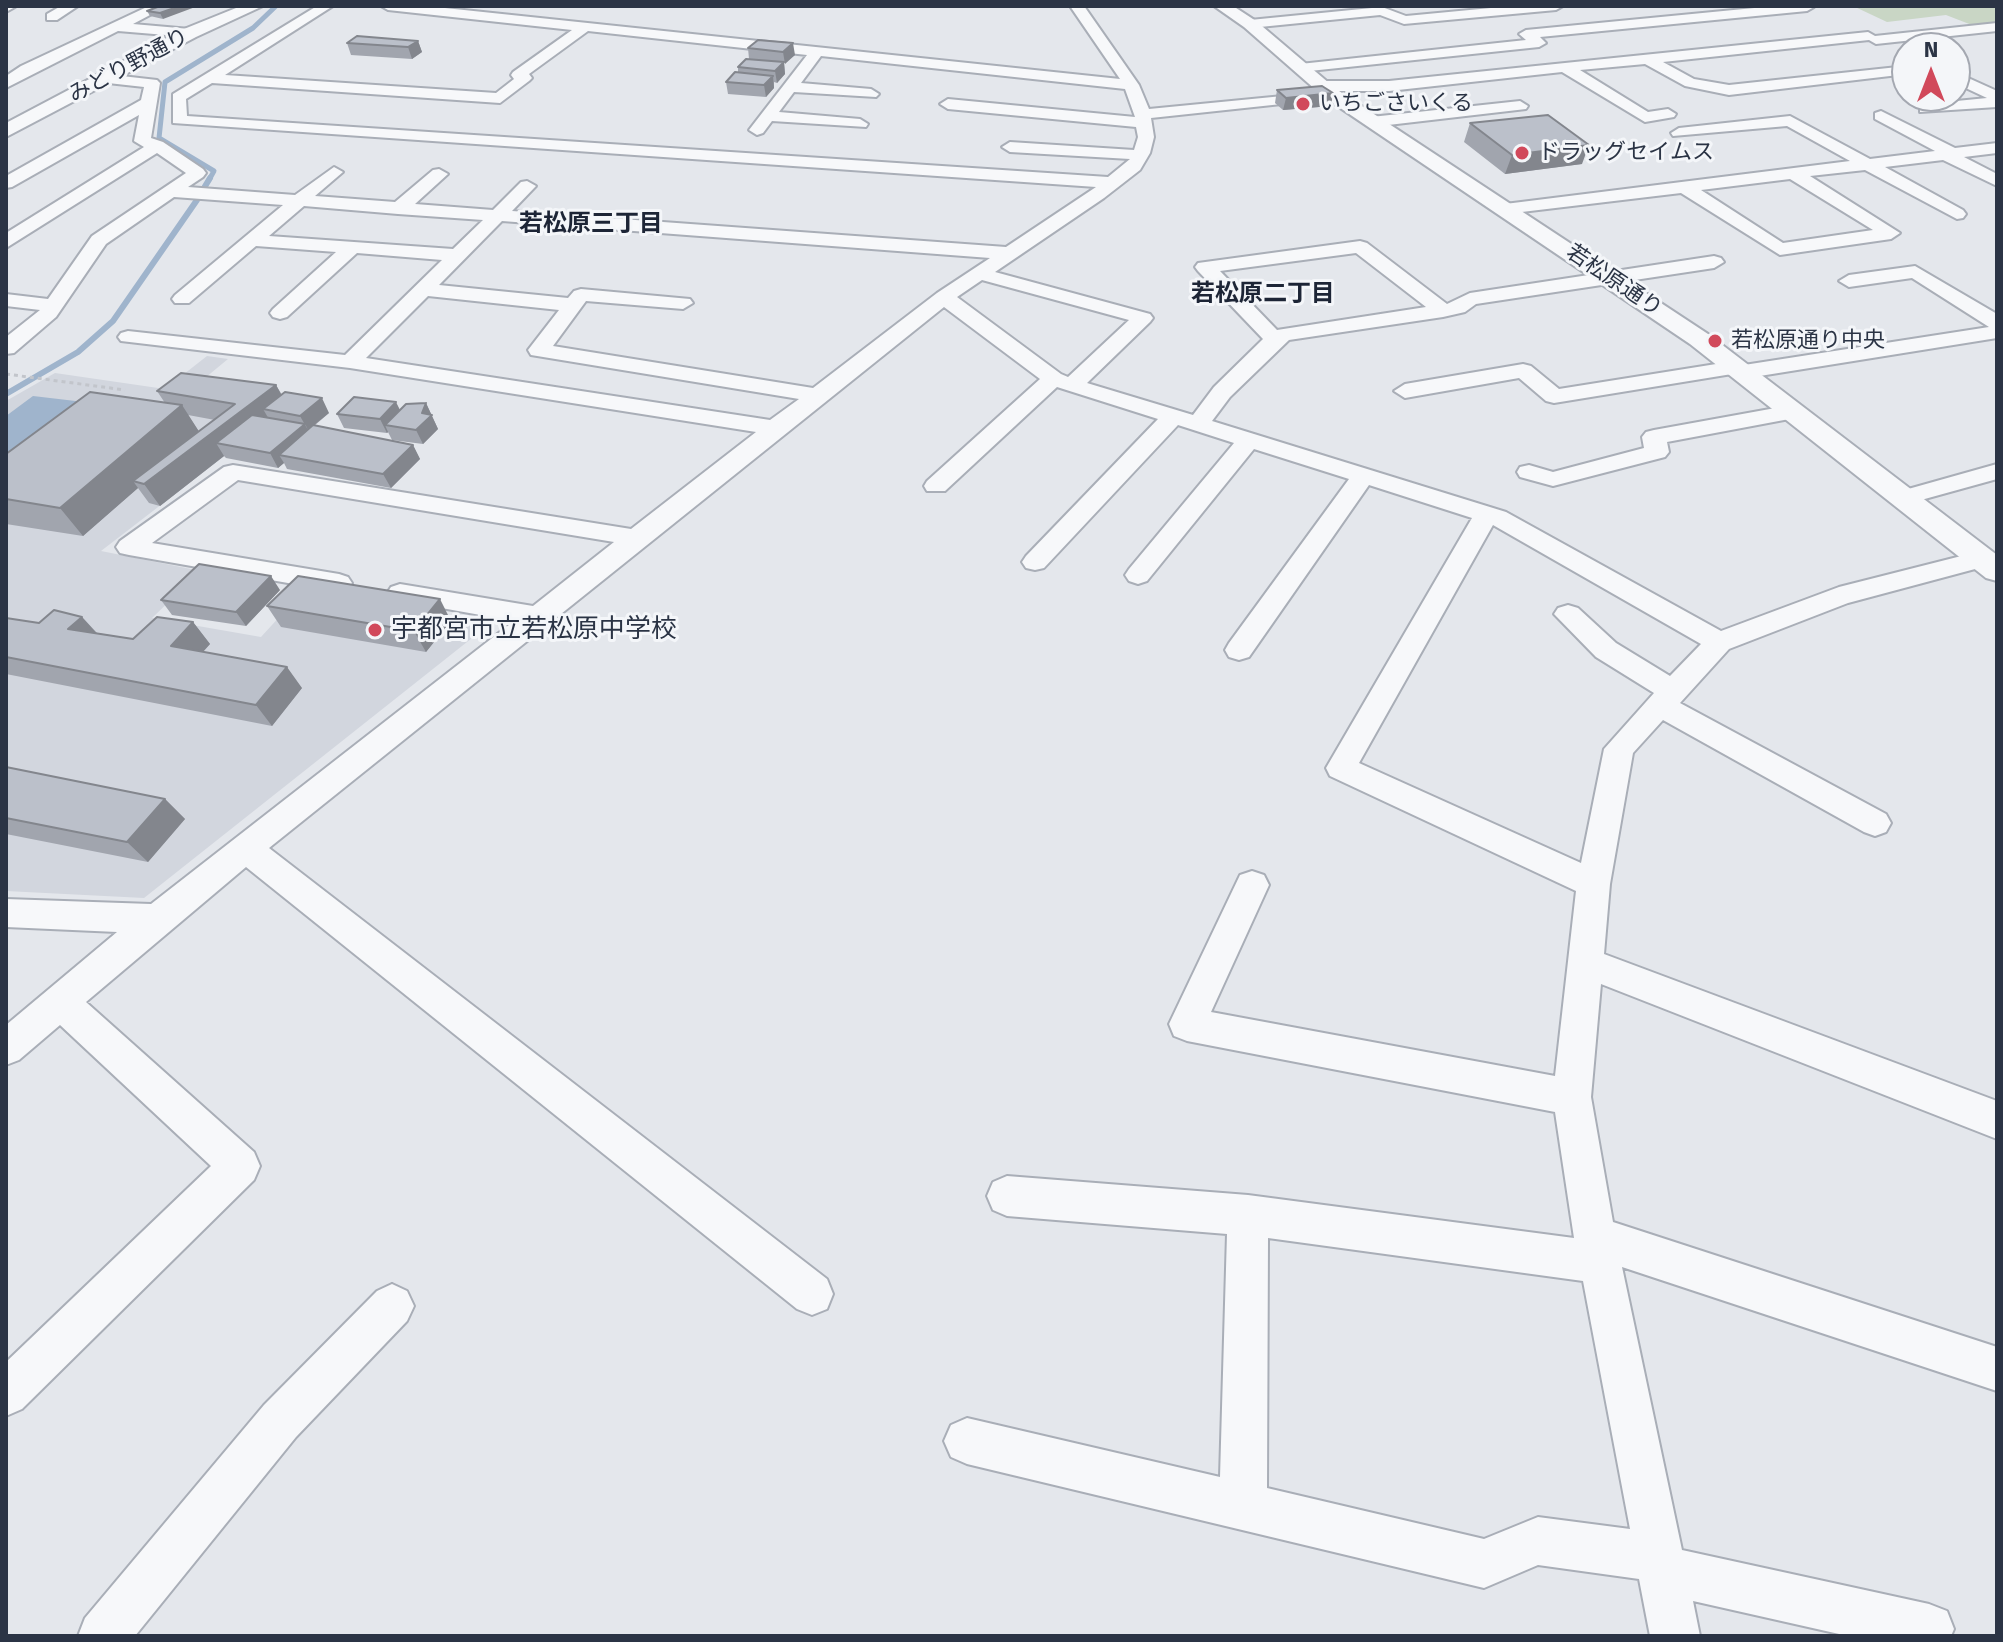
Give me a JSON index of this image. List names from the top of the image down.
{
  "streets": {
    "street": ["みどり野通り", "若松原通り"]
  },
  "districts": ["若松原三丁目", "若松原二丁目"],
  "places": [
    "いちごさいくる",
    "ドラッグセイムス",
    "若松原通り中央",
    "宇都宮市立若松原中学校"
  ],
  "north": "top"
}
